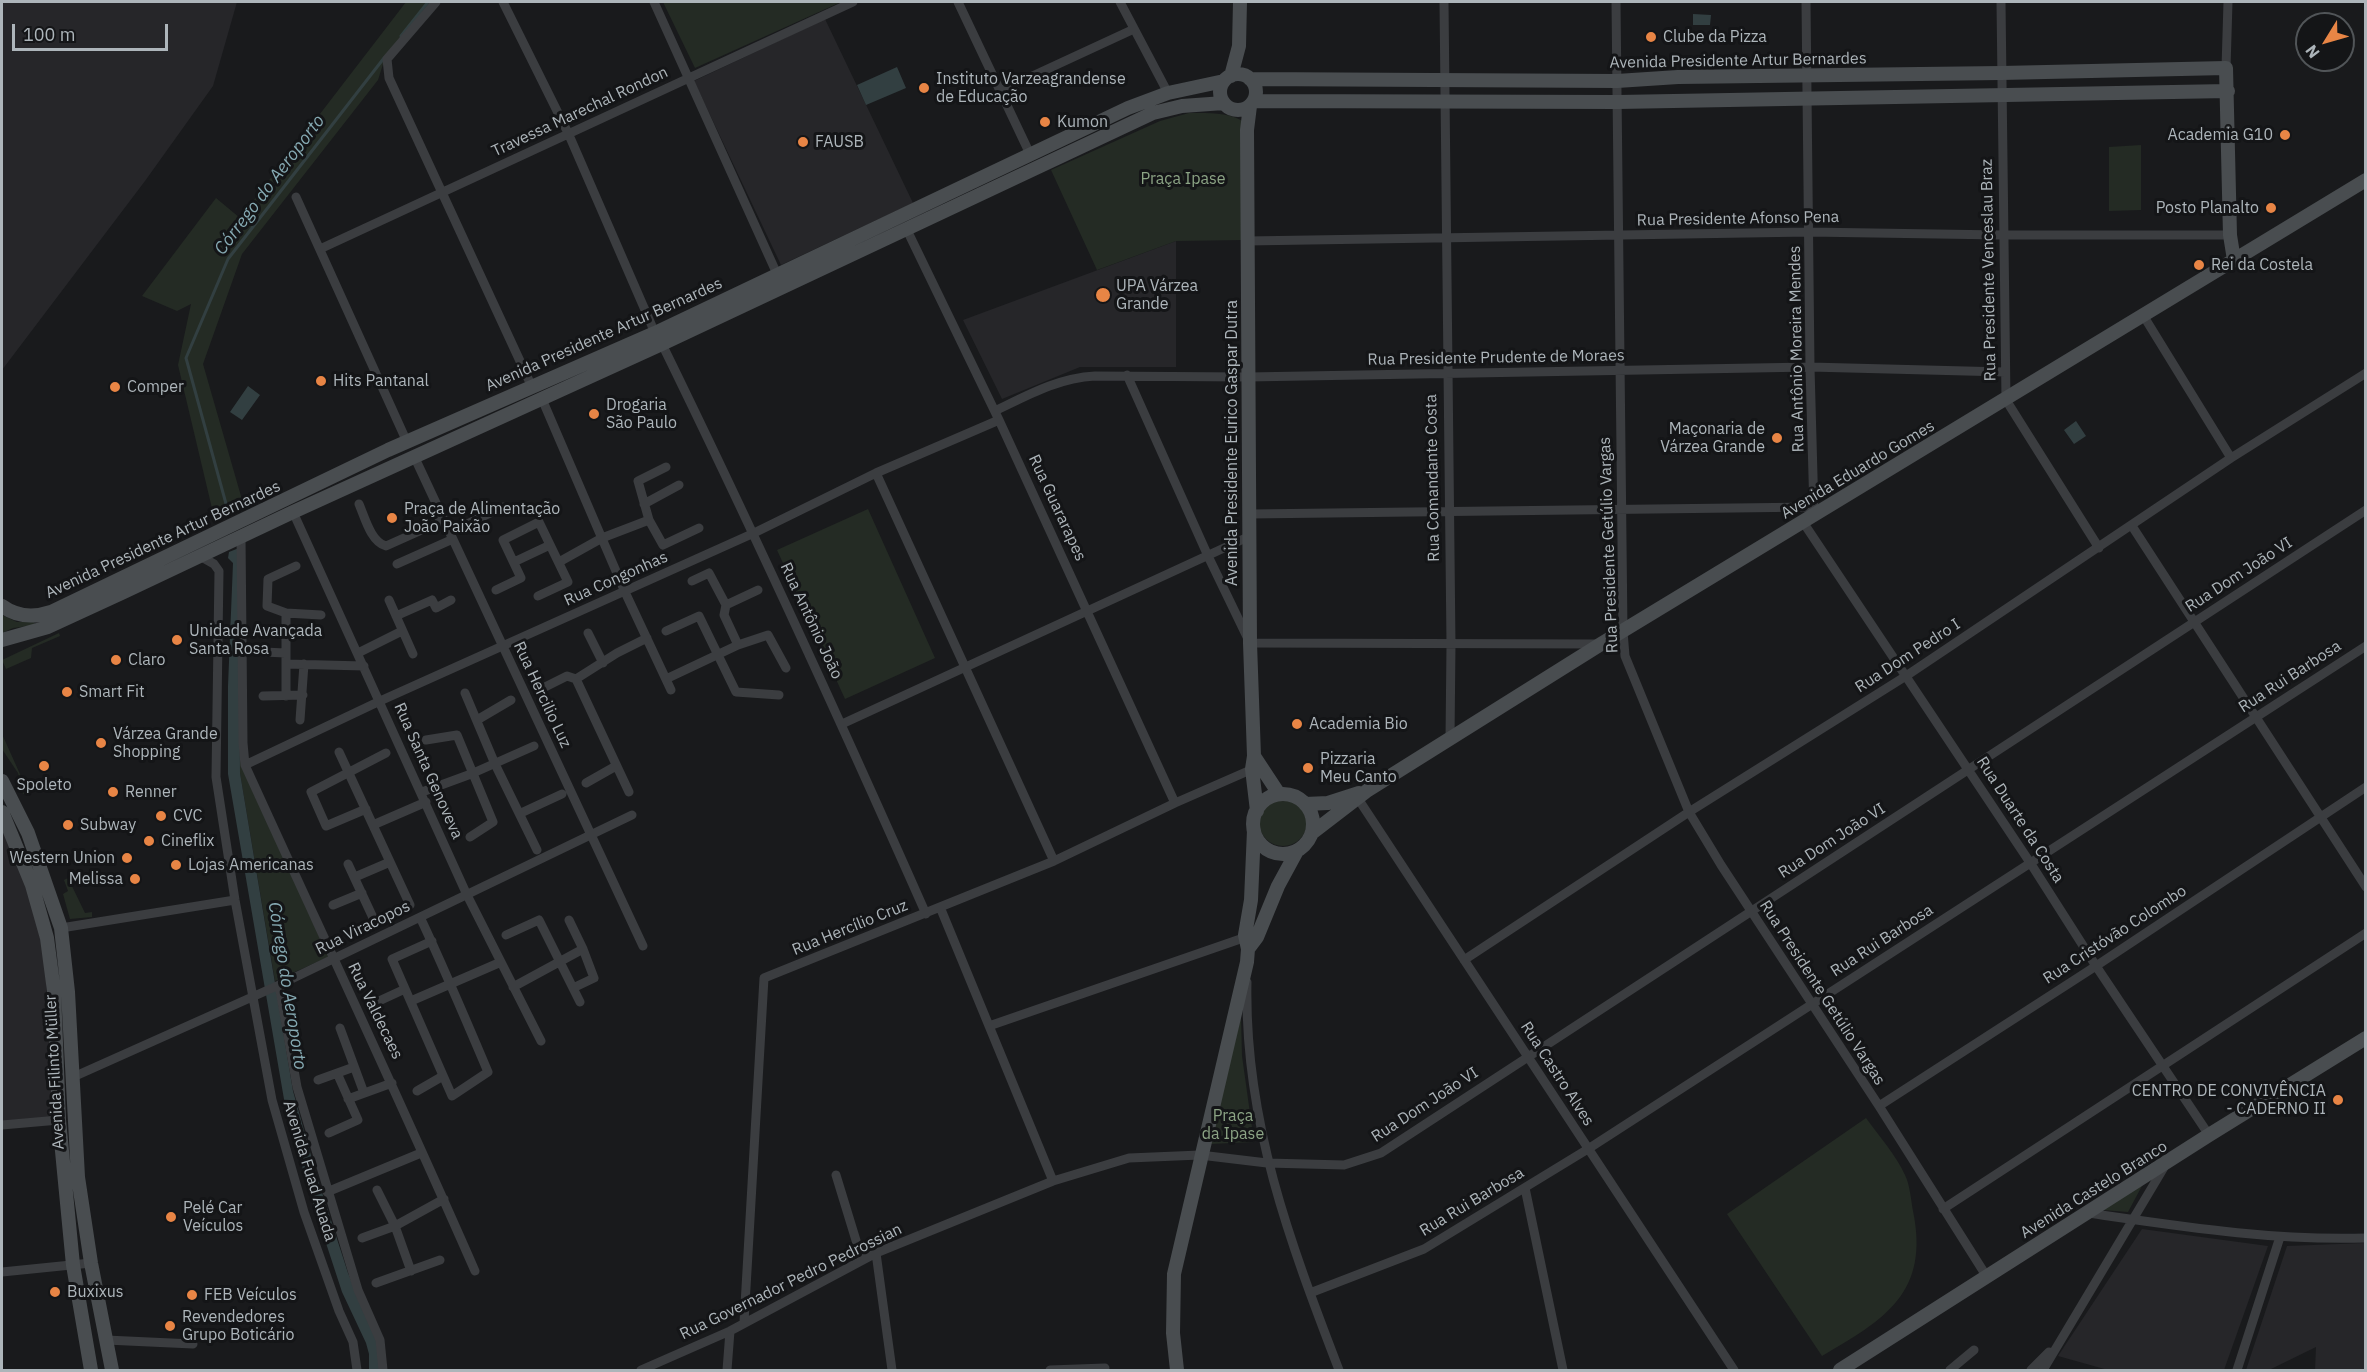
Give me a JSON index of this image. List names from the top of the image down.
{
  "streets": {
    "main road": [
      "Avenida Presidente Artur Bernardes",
      "Avenida Presidente Eurico Gaspar Dutra",
      "Avenida Eduardo Gomes",
      "Avenida Filinto Müller",
      "Avenida Castelo Branco"
    ],
    "street": [
      "Travessa Marechal Rondon",
      "Rua Presidente Afonso Pena",
      "Rua Presidente Venceslau Braz",
      "Rua Antônio Moreira Mendes",
      "Rua Presidente Prudente de Moraes",
      "Rua Comandante Costa",
      "Rua Guararapes",
      "Rua Presidente Getúlio Vargas",
      "Rua Dom João VI",
      "Rua Congonhas",
      "Rua Antônio João",
      "Rua Dom Pedro I",
      "Rua Rui Barbosa",
      "Rua Hercilio Luz",
      "Rua Santa Genoveva",
      "Rua Duarte da Costa",
      "Rua Viracopos",
      "Rua Hercílio Cruz",
      "Rua Cristóvão Colombo",
      "Rua Valdecaes",
      "Rua Castro Alves",
      "Avenida Fuad Auada",
      "Rua Governador Pedro Pedrossian"
    ]
  },
  "crossings": [
    ["Avenida Presidente Artur Bernardes", "Rua Presidente Venceslau Braz"],
    ["Avenida Presidente Artur Bernardes", "Rua Antônio Moreira Mendes"],
    ["Avenida Presidente Artur Bernardes", "Avenida Presidente Eurico Gaspar Dutra"],
    ["Avenida Presidente Artur Bernardes", "Rua Comandante Costa"],
    ["Avenida Presidente Artur Bernardes", "Rua Guararapes"],
    ["Avenida Presidente Artur Bernardes", "Rua Presidente Getúlio Vargas"],
    ["Avenida Presidente Artur Bernardes", "Rua Antônio João"],
    ["Avenida Presidente Artur Bernardes", "Rua Hercilio Luz"],
    ["Avenida Presidente Artur Bernardes", "Rua Santa Genoveva"],
    ["Avenida Presidente Artur Bernardes", "Avenida Fuad Auada"],
    ["Travessa Marechal Rondon", "Rua Antônio João"],
    ["Rua Presidente Afonso Pena", "Rua Presidente Venceslau Braz"],
    ["Rua Presidente Afonso Pena", "Rua Antônio Moreira Mendes"],
    ["Rua Presidente Afonso Pena", "Avenida Presidente Eurico Gaspar Dutra"],
    ["Rua Presidente Afonso Pena", "Rua Comandante Costa"],
    ["Rua Presidente Afonso Pena", "Rua Presidente Getúlio Vargas"],
    ["Rua Presidente Venceslau Braz", "Rua Presidente Prudente de Moraes"],
    ["Rua Presidente Venceslau Braz", "Avenida Eduardo Gomes"],
    ["Rua Presidente Venceslau Braz", "Rua Dom Pedro I"],
    ["Rua Antônio Moreira Mendes", "Rua Presidente Prudente de Moraes"],
    ["Rua Antônio Moreira Mendes", "Avenida Eduardo Gomes"],
    ["Rua Antônio Moreira Mendes", "Rua Duarte da Costa"],
    ["Rua Presidente Prudente de Moraes", "Avenida Presidente Eurico Gaspar Dutra"],
    ["Rua Presidente Prudente de Moraes", "Rua Comandante Costa"],
    ["Rua Presidente Prudente de Moraes", "Rua Guararapes"],
    ["Rua Presidente Prudente de Moraes", "Rua Presidente Getúlio Vargas"],
    ["Rua Presidente Prudente de Moraes", "Rua Congonhas"],
    ["Avenida Presidente Eurico Gaspar Dutra", "Avenida Eduardo Gomes"],
    ["Avenida Presidente Eurico Gaspar Dutra", "Rua Hercílio Cruz"],
    ["Avenida Eduardo Gomes", "Rua Comandante Costa"],
    ["Avenida Eduardo Gomes", "Rua Presidente Getúlio Vargas"],
    ["Avenida Eduardo Gomes", "Rua Duarte da Costa"],
    ["Avenida Eduardo Gomes", "Rua Castro Alves"],
    ["Rua Guararapes", "Rua Congonhas"],
    ["Rua Guararapes", "Rua Hercílio Cruz"],
    ["Rua Presidente Getúlio Vargas", "Rua Dom João VI"],
    ["Rua Presidente Getúlio Vargas", "Rua Dom Pedro I"],
    ["Rua Presidente Getúlio Vargas", "Rua Rui Barbosa"],
    ["Rua Presidente Getúlio Vargas", "Rua Cristóvão Colombo"],
    ["Rua Presidente Getúlio Vargas", "Avenida Castelo Branco"],
    ["Rua Dom João VI", "Rua Duarte da Costa"],
    ["Rua Dom João VI", "Rua Castro Alves"],
    ["Rua Dom João VI", "Rua Governador Pedro Pedrossian"],
    ["Rua Congonhas", "Rua Antônio João"],
    ["Rua Congonhas", "Rua Hercilio Luz"],
    ["Rua Congonhas", "Rua Santa Genoveva"],
    ["Rua Congonhas", "Rua Valdecaes"],
    ["Rua Antônio João", "Rua Hercílio Cruz"],
    ["Rua Dom Pedro I", "Rua Duarte da Costa"],
    ["Rua Dom Pedro I", "Rua Castro Alves"],
    ["Rua Rui Barbosa", "Rua Duarte da Costa"],
    ["Rua Rui Barbosa", "Rua Castro Alves"],
    ["Rua Hercilio Luz", "Rua Viracopos"],
    ["Rua Santa Genoveva", "Rua Viracopos"],
    ["Rua Duarte da Costa", "Rua Cristóvão Colombo"],
    ["Rua Duarte da Costa", "Avenida Castelo Branco"],
    ["Rua Viracopos", "Rua Valdecaes"],
    ["Rua Viracopos", "Avenida Filinto Müller"],
    ["Rua Viracopos", "Avenida Fuad Auada"],
    ["Rua Hercílio Cruz", "Rua Governador Pedro Pedrossian"]
  ],
  "water": ["Córrego do Aeroporto"],
  "parks": ["Praça Ipase", "Praça da Ipase"],
  "places": [
    "Clube da Pizza",
    "Instituto Varzeagrandense de Educação",
    "Kumon",
    "Academia G10",
    "FAUSB",
    "Posto Planalto",
    "Rei da Costela",
    "UPA Várzea Grande",
    "Hits Pantanal",
    "Comper",
    "Drogaria São Paulo",
    "Maçonaria de Várzea Grande",
    "Praça de Alimentação João Paixão",
    "Unidade Avançada Santa Rosa",
    "Claro",
    "Smart Fit",
    "Academia Bio",
    "Várzea Grande Shopping",
    "Spoleto",
    "Pizzaria Meu Canto",
    "Renner",
    "CVC",
    "Subway",
    "Cineflix",
    "Western Union",
    "Lojas Americanas",
    "Melissa",
    "CENTRO DE CONVIVÊNCIA - CADERNO II",
    "Pelé Car Veículos",
    "Buxixus",
    "FEB Veículos",
    "Revendedores Grupo Boticário"
  ],
  "scale_bar": "100 m",
  "north": "bottom left"
}
